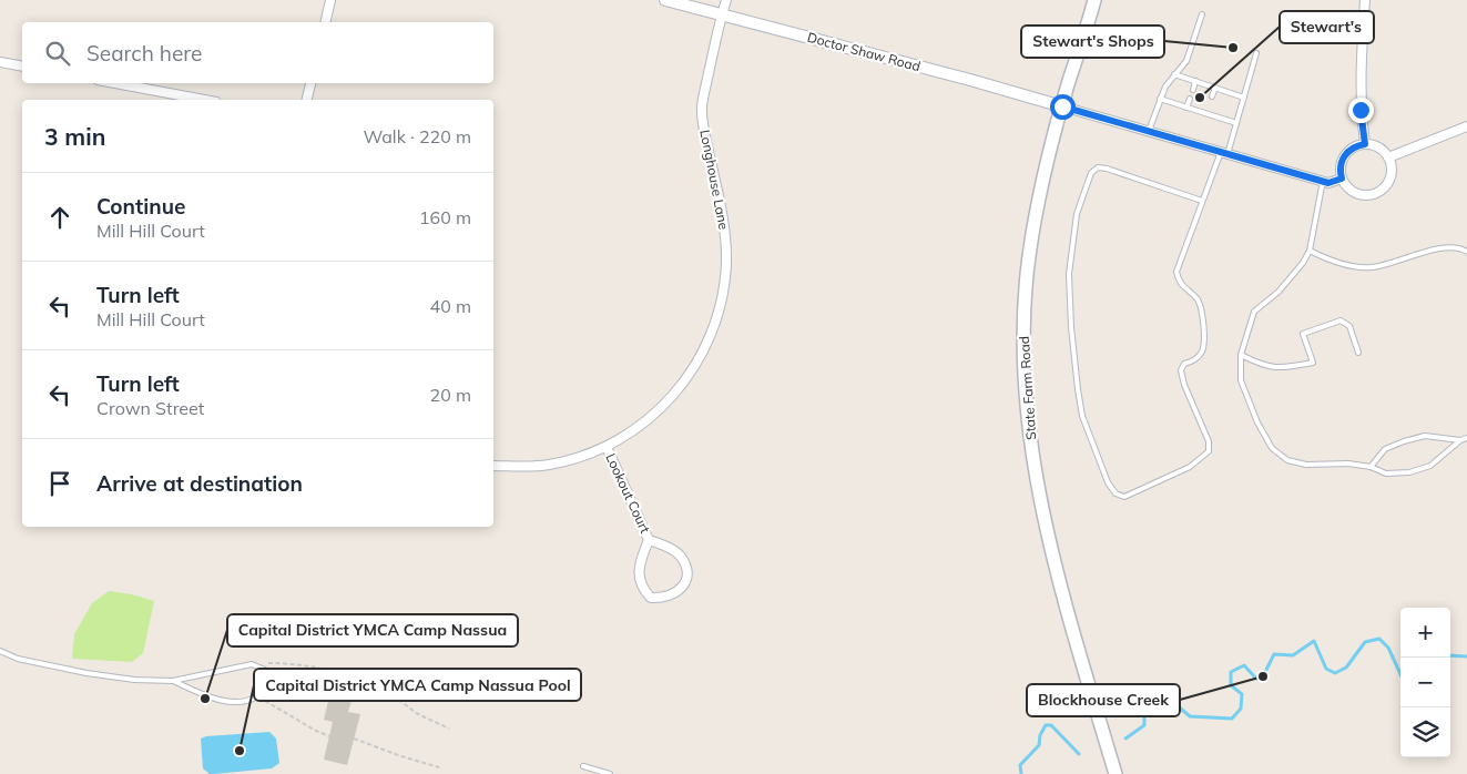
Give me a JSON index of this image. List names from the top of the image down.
{
  "streets": {
    "main road": ["State Farm Road"],
    "street": ["Doctor Shaw Road", "Longhouse Lane", "Lookout Court"]
  },
  "crossings": [
    ["Doctor Shaw Road", "Longhouse Lane"],
    ["Doctor Shaw Road", "State Farm Road"],
    ["Longhouse Lane", "Lookout Court"]
  ],
  "places": [
    "Stewart's Shops",
    "Stewart's",
    "Blockhouse Creek",
    "Capital District YMCA Camp Nassua",
    "Capital District YMCA Camp Nassua Pool"
  ],
  "page": {
    "search": "Search here",
    "heading": ["3 min", "Walk · 220 m"],
    "list": [
      ["Continue", "Mill Hill Court", "160 m"],
      ["Turn left", "Mill Hill Court", "40 m"],
      ["Turn left", "Crown Street", "20 m"],
      "Arrive at destination"
    ],
    "map_buttons": ["+", "−"]
  }
}
